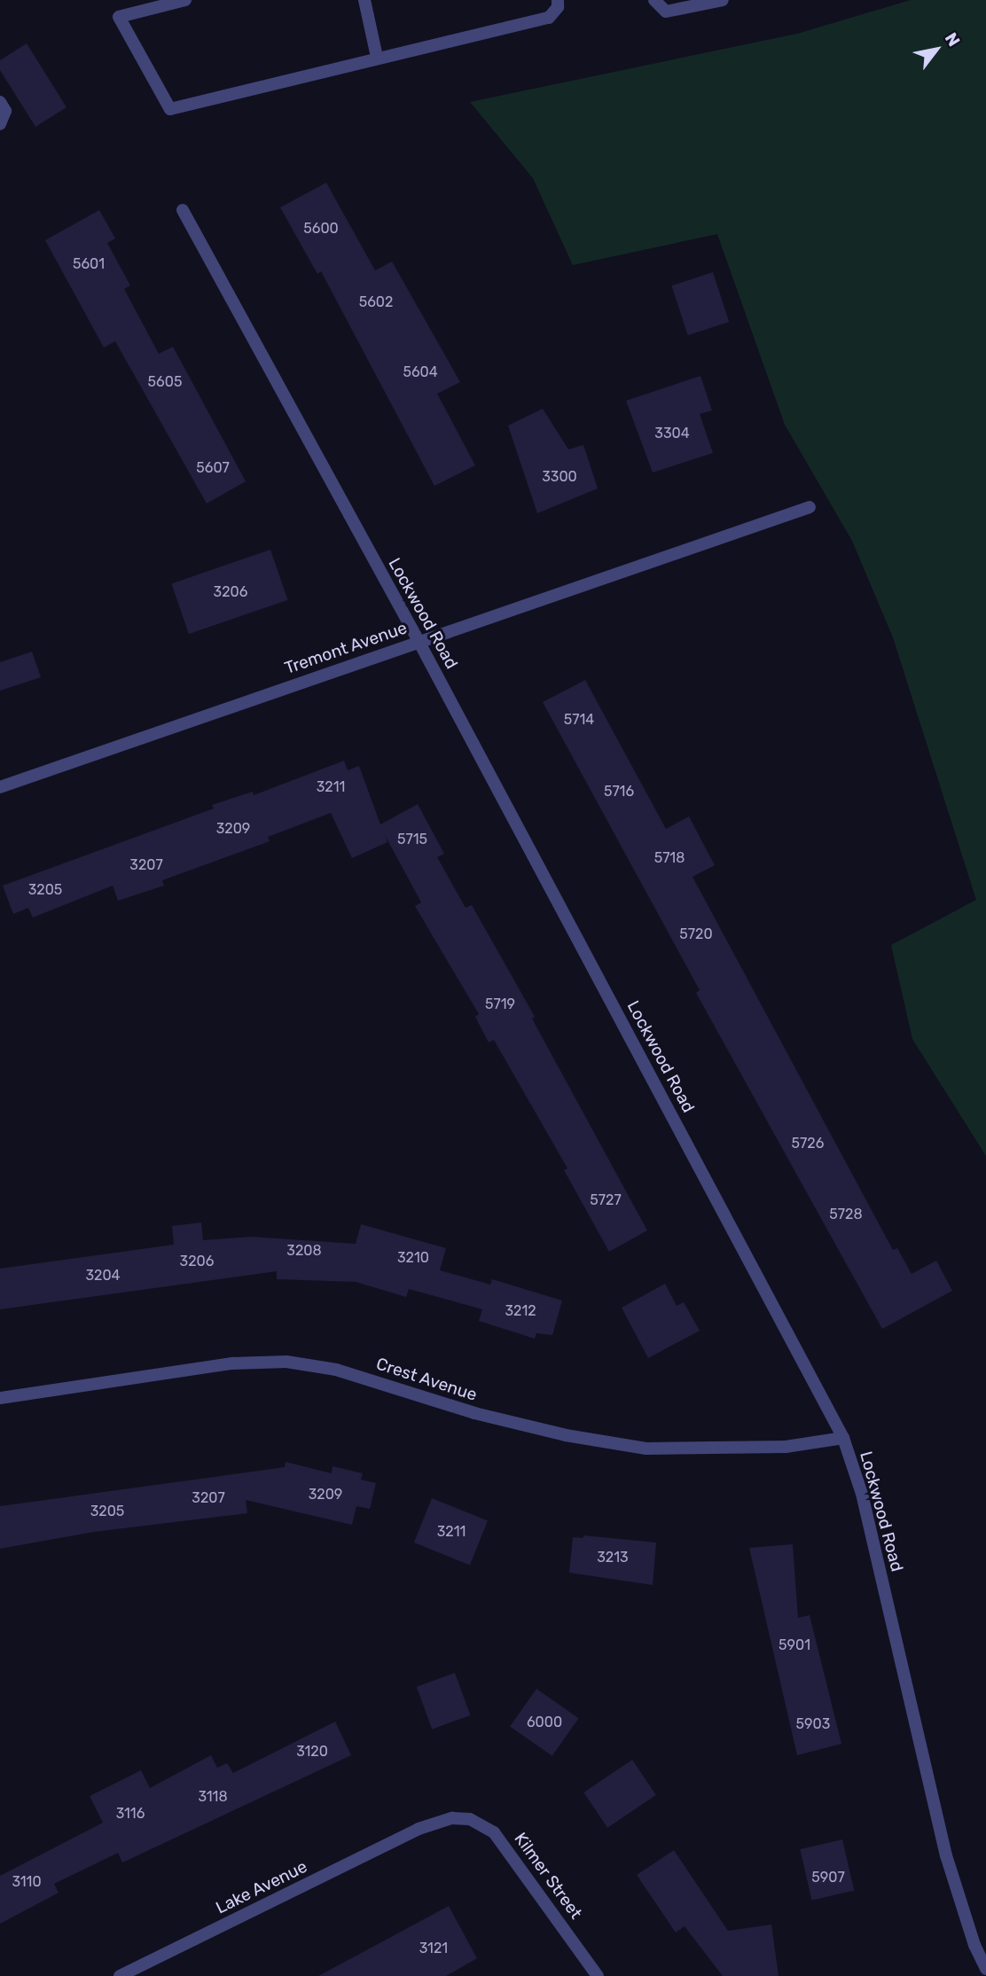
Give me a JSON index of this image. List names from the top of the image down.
{
  "streets": {
    "street": [
      "Lockwood Road",
      "Tremont Avenue",
      "Crest Avenue",
      "Kilmer Street",
      "Lake Avenue"
    ]
  },
  "crossings": [
    ["Lockwood Road", "Tremont Avenue"],
    ["Lockwood Road", "Crest Avenue"],
    ["Kilmer Street", "Lake Avenue"]
  ],
  "house_numbers": [
    "5600",
    "5601",
    "5602",
    "5604",
    "5605",
    "3304",
    "5607",
    "3300",
    "3206",
    "5714",
    "3211",
    "5716",
    "3209",
    "5715",
    "5718",
    "3207",
    "3205",
    "5720",
    "5719",
    "5726",
    "5727",
    "5728",
    "3208",
    "3210",
    "3206",
    "3204",
    "3212",
    "3209",
    "3207",
    "3205",
    "3211",
    "3213",
    "5901",
    "6000",
    "5903",
    "3120",
    "3118",
    "3116",
    "5907",
    "3110",
    "3121"
  ],
  "north": "top right"
}
